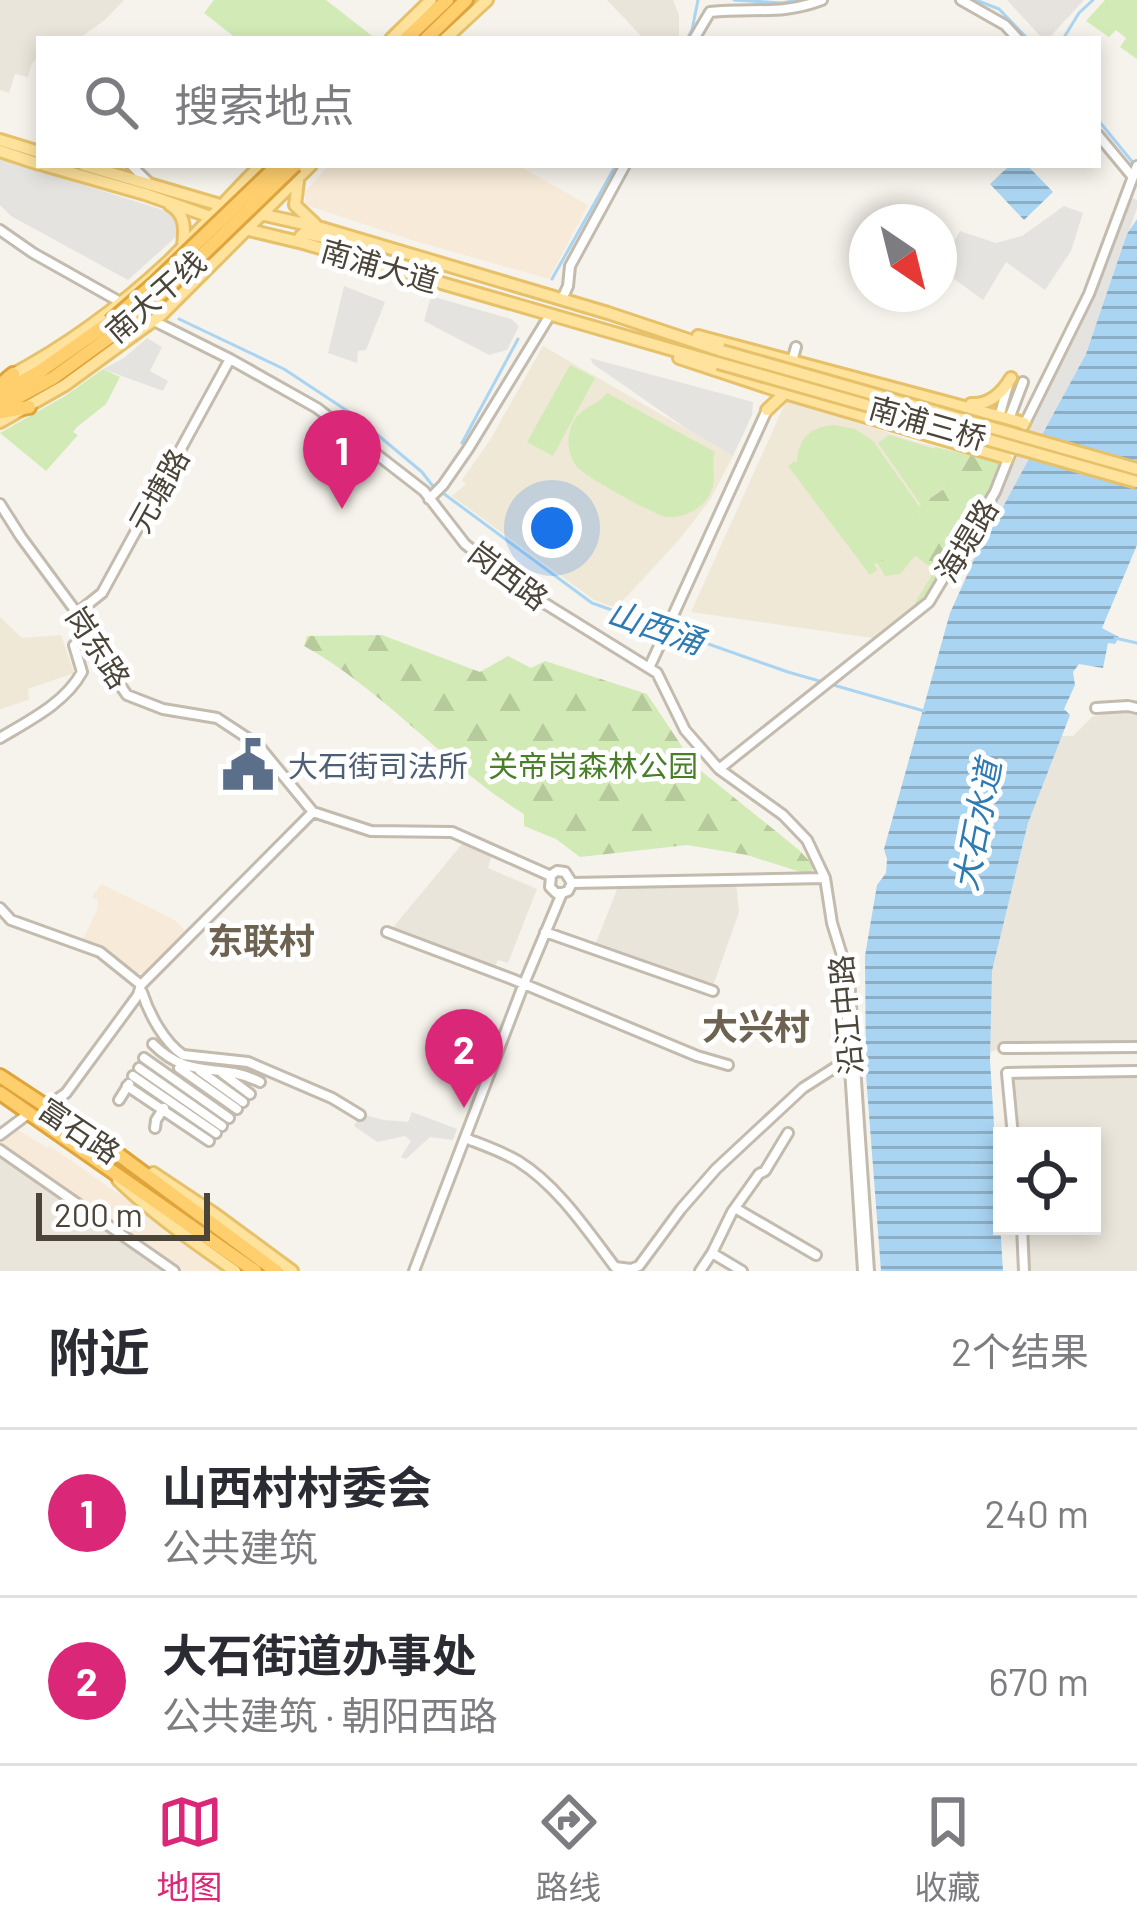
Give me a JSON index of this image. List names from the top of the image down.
{
  "streets": {
    "highway": ["南大干线", "富石路"],
    "main road": ["南浦大道", "南浦三桥"],
    "street": [
      "元塘路",
      "海堤路",
      "岗西路",
      "岗东路",
      "沿江中路"
    ]
  },
  "crossings": [
    ["南浦大道", "南浦三桥"],
    ["元塘路", "岗西路"],
    ["元塘路", "岗东路"],
    ["海堤路", "岗西路"],
    ["岗西路", "沿江中路"]
  ],
  "districts": ["东联村", "大兴村"],
  "water": ["山西涌", "大石水道"],
  "parks": ["关帝岗森林公园"],
  "places": {
    "public building": ["大石街司法所"]
  },
  "scale_bar": "200 m",
  "north": "bottom right",
  "page": {
    "search": "搜索地点",
    "pins": ["1", "2"],
    "scale": "200 m",
    "heading": ["附近", "2个结果"],
    "list": [
      {
        "mark": "1",
        "name": "山西村村委会",
        "note": "公共建筑",
        "value": "240 m"
      },
      {
        "mark": "2",
        "name": "大石街道办事处",
        "note": "公共建筑 · 朝阳西路",
        "value": "670 m"
      }
    ],
    "nav": ["地图", "路线", "收藏"]
  }
}
